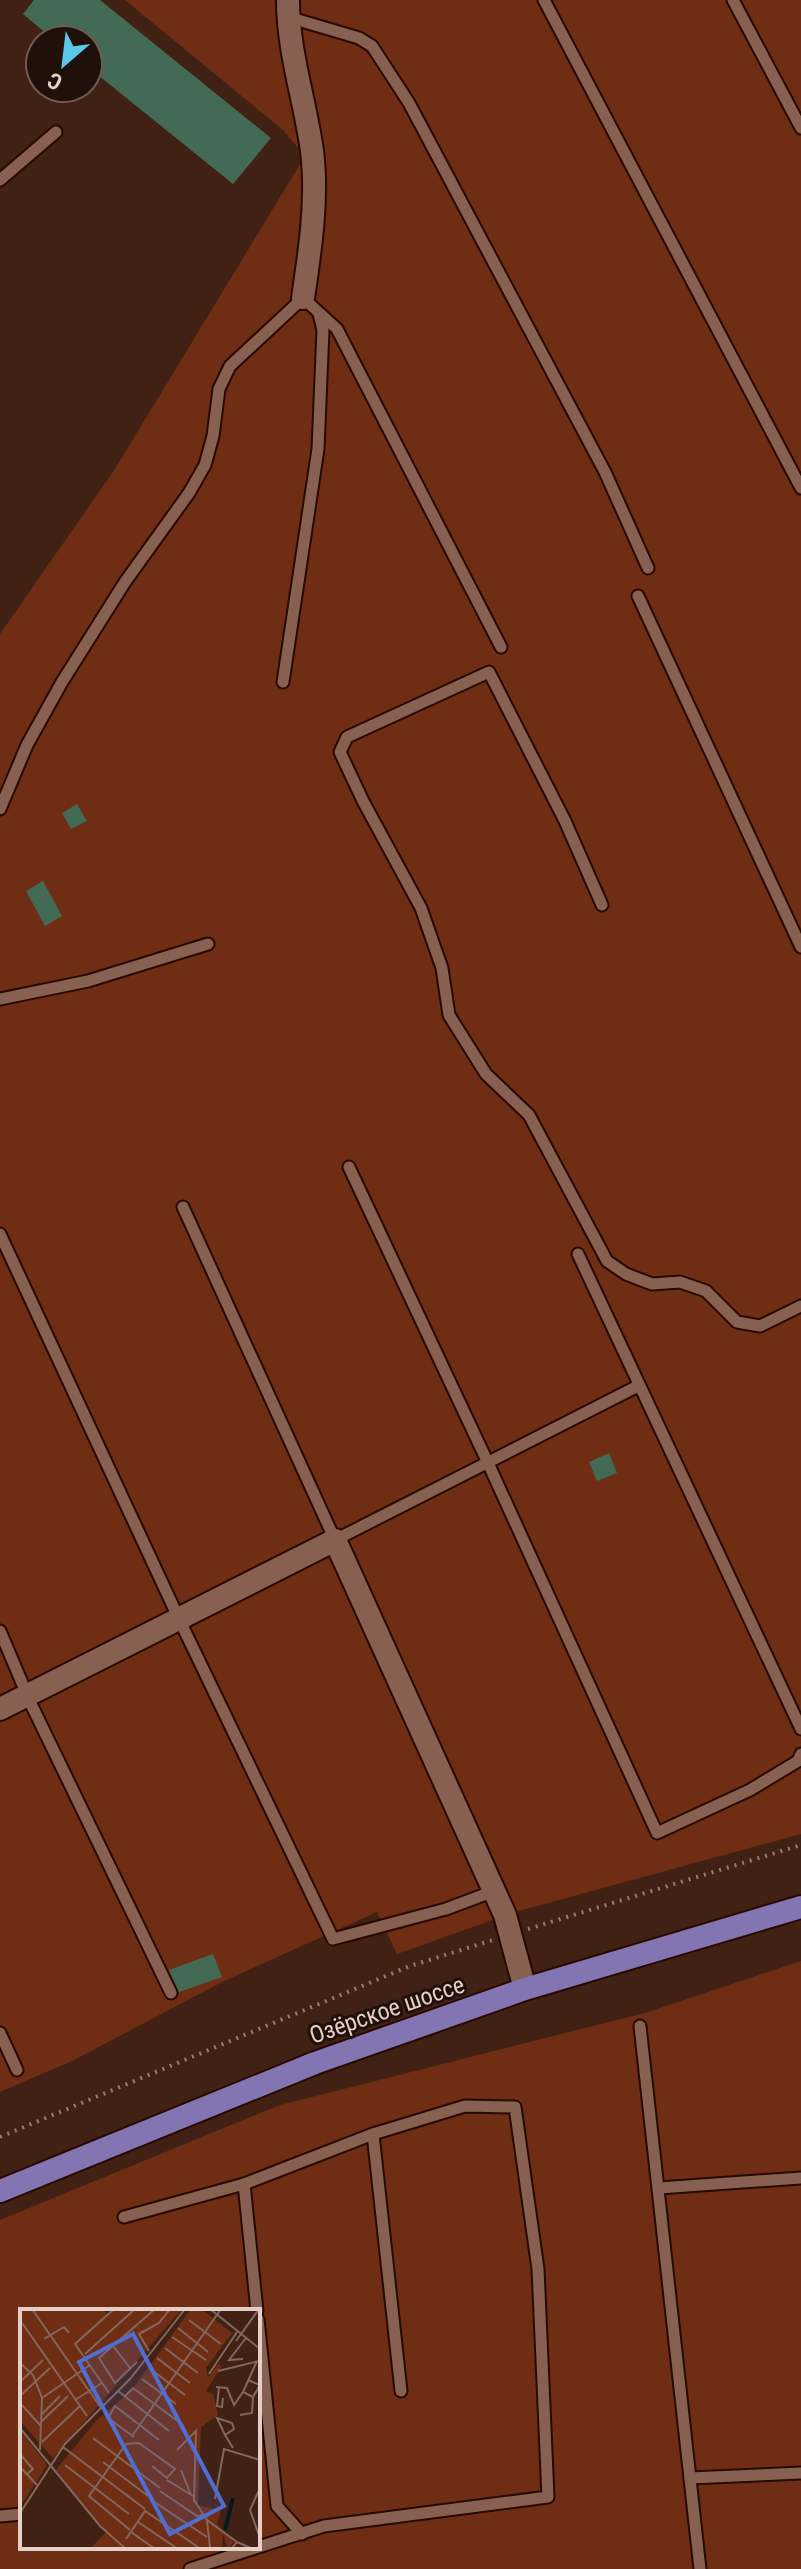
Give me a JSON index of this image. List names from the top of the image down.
{
  "streets": {
    "main road": ["Озёрское шоссе"]
  },
  "north": "bottom left"
}
